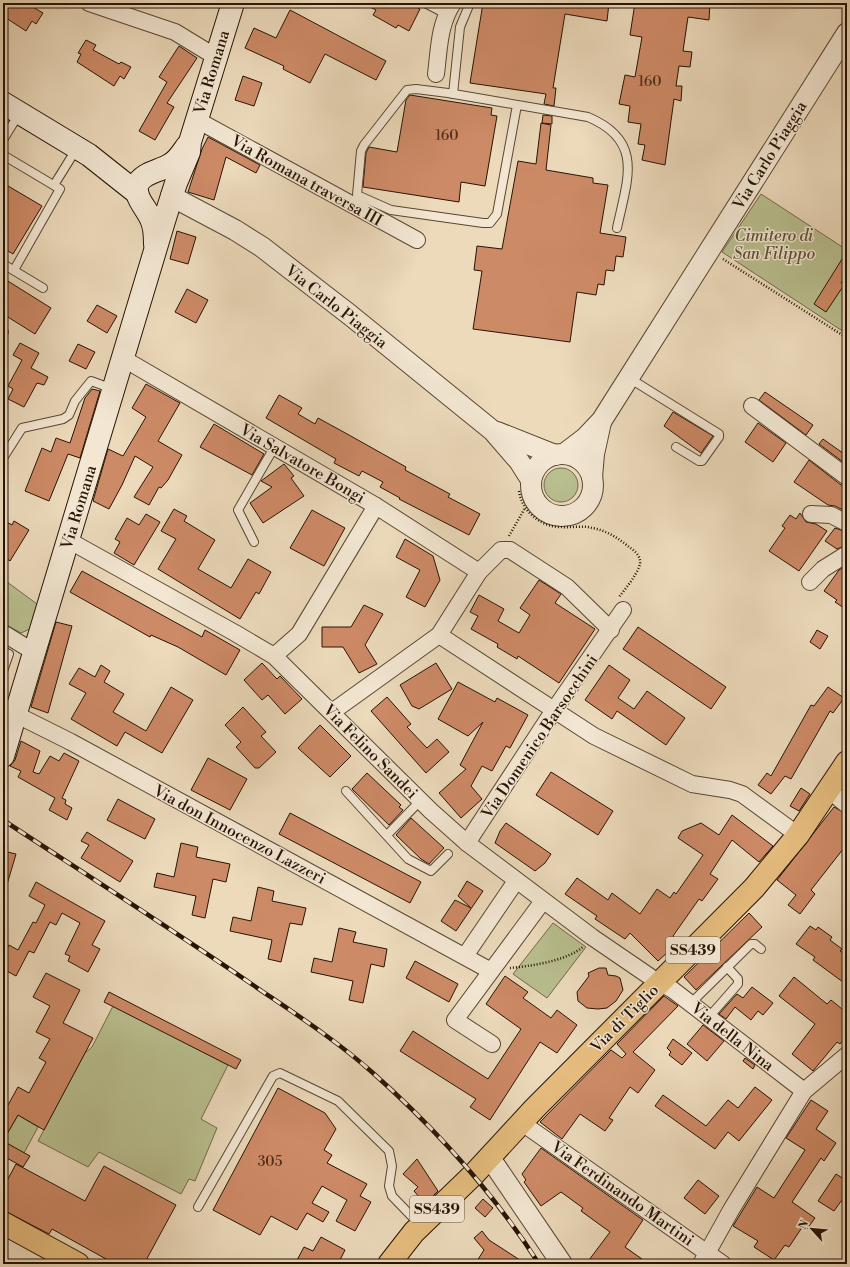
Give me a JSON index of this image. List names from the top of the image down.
{
  "streets": {
    "main road": ["Via Romana", "SS439", "Via di Tiglio"],
    "street": [
      "Via Carlo Piaggia",
      "Via Romana traversa III",
      "Via Salvatore Bongi",
      "Via Domenico Barsocchini",
      "Via Felino Sandei",
      "Via don Innocenzo Lazzeri",
      "Via della Nina",
      "Via Ferdinando Martini"
    ]
  },
  "crossings": [
    ["Via Romana", "Via Carlo Piaggia"],
    ["Via Romana", "Via Romana traversa III"],
    ["Via Romana", "Via Salvatore Bongi"],
    ["Via Romana", "Via Felino Sandei"],
    ["Via Romana", "Via don Innocenzo Lazzeri"],
    ["Via Domenico Barsocchini", "Via Felino Sandei"],
    ["Via Felino Sandei", "Via di Tiglio"],
    ["Via Felino Sandei", "Via della Nina"],
    ["Via di Tiglio", "Via della Nina"],
    ["Via di Tiglio", "Via Ferdinando Martini"]
  ],
  "parks": ["Cimitero di San Filippo"],
  "house_numbers": ["160", "160", "305"],
  "north": "top left"
}
